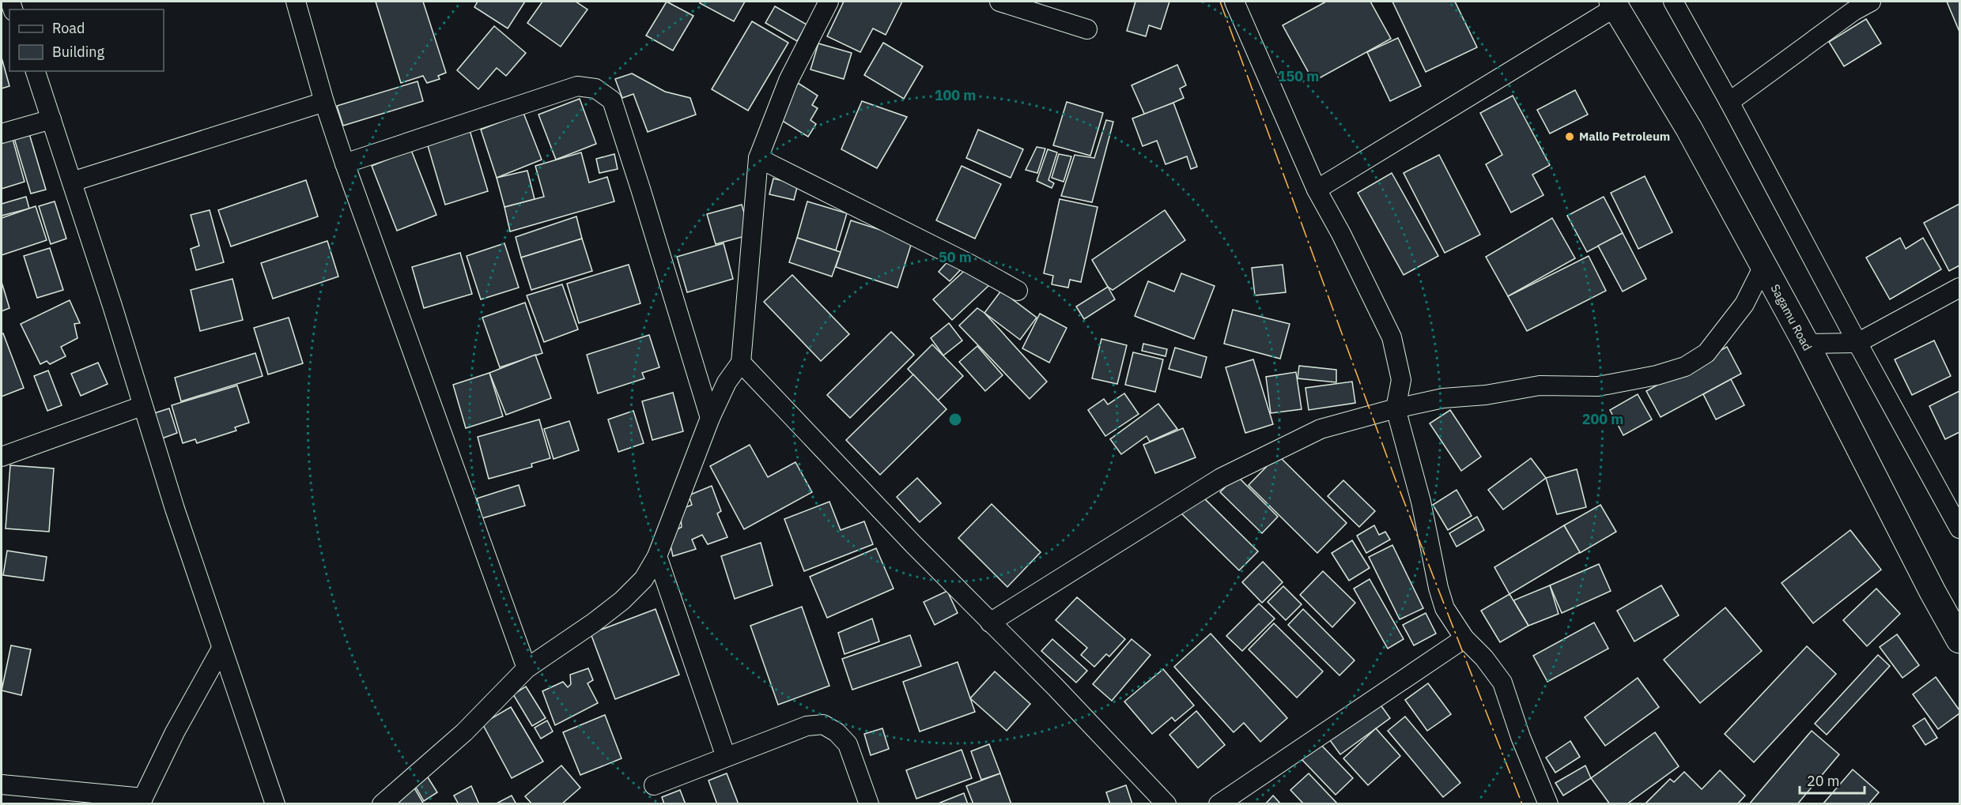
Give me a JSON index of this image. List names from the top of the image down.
{
  "streets": {
    "highway": ["Sagamu Road"]
  },
  "places": ["Mallo Petroleum"],
  "legend": ["Road", "Building"],
  "scale_bar": "20 m",
  "rings": [
    "150 m",
    "100 m",
    "50 m",
    "200 m"
  ]
}
